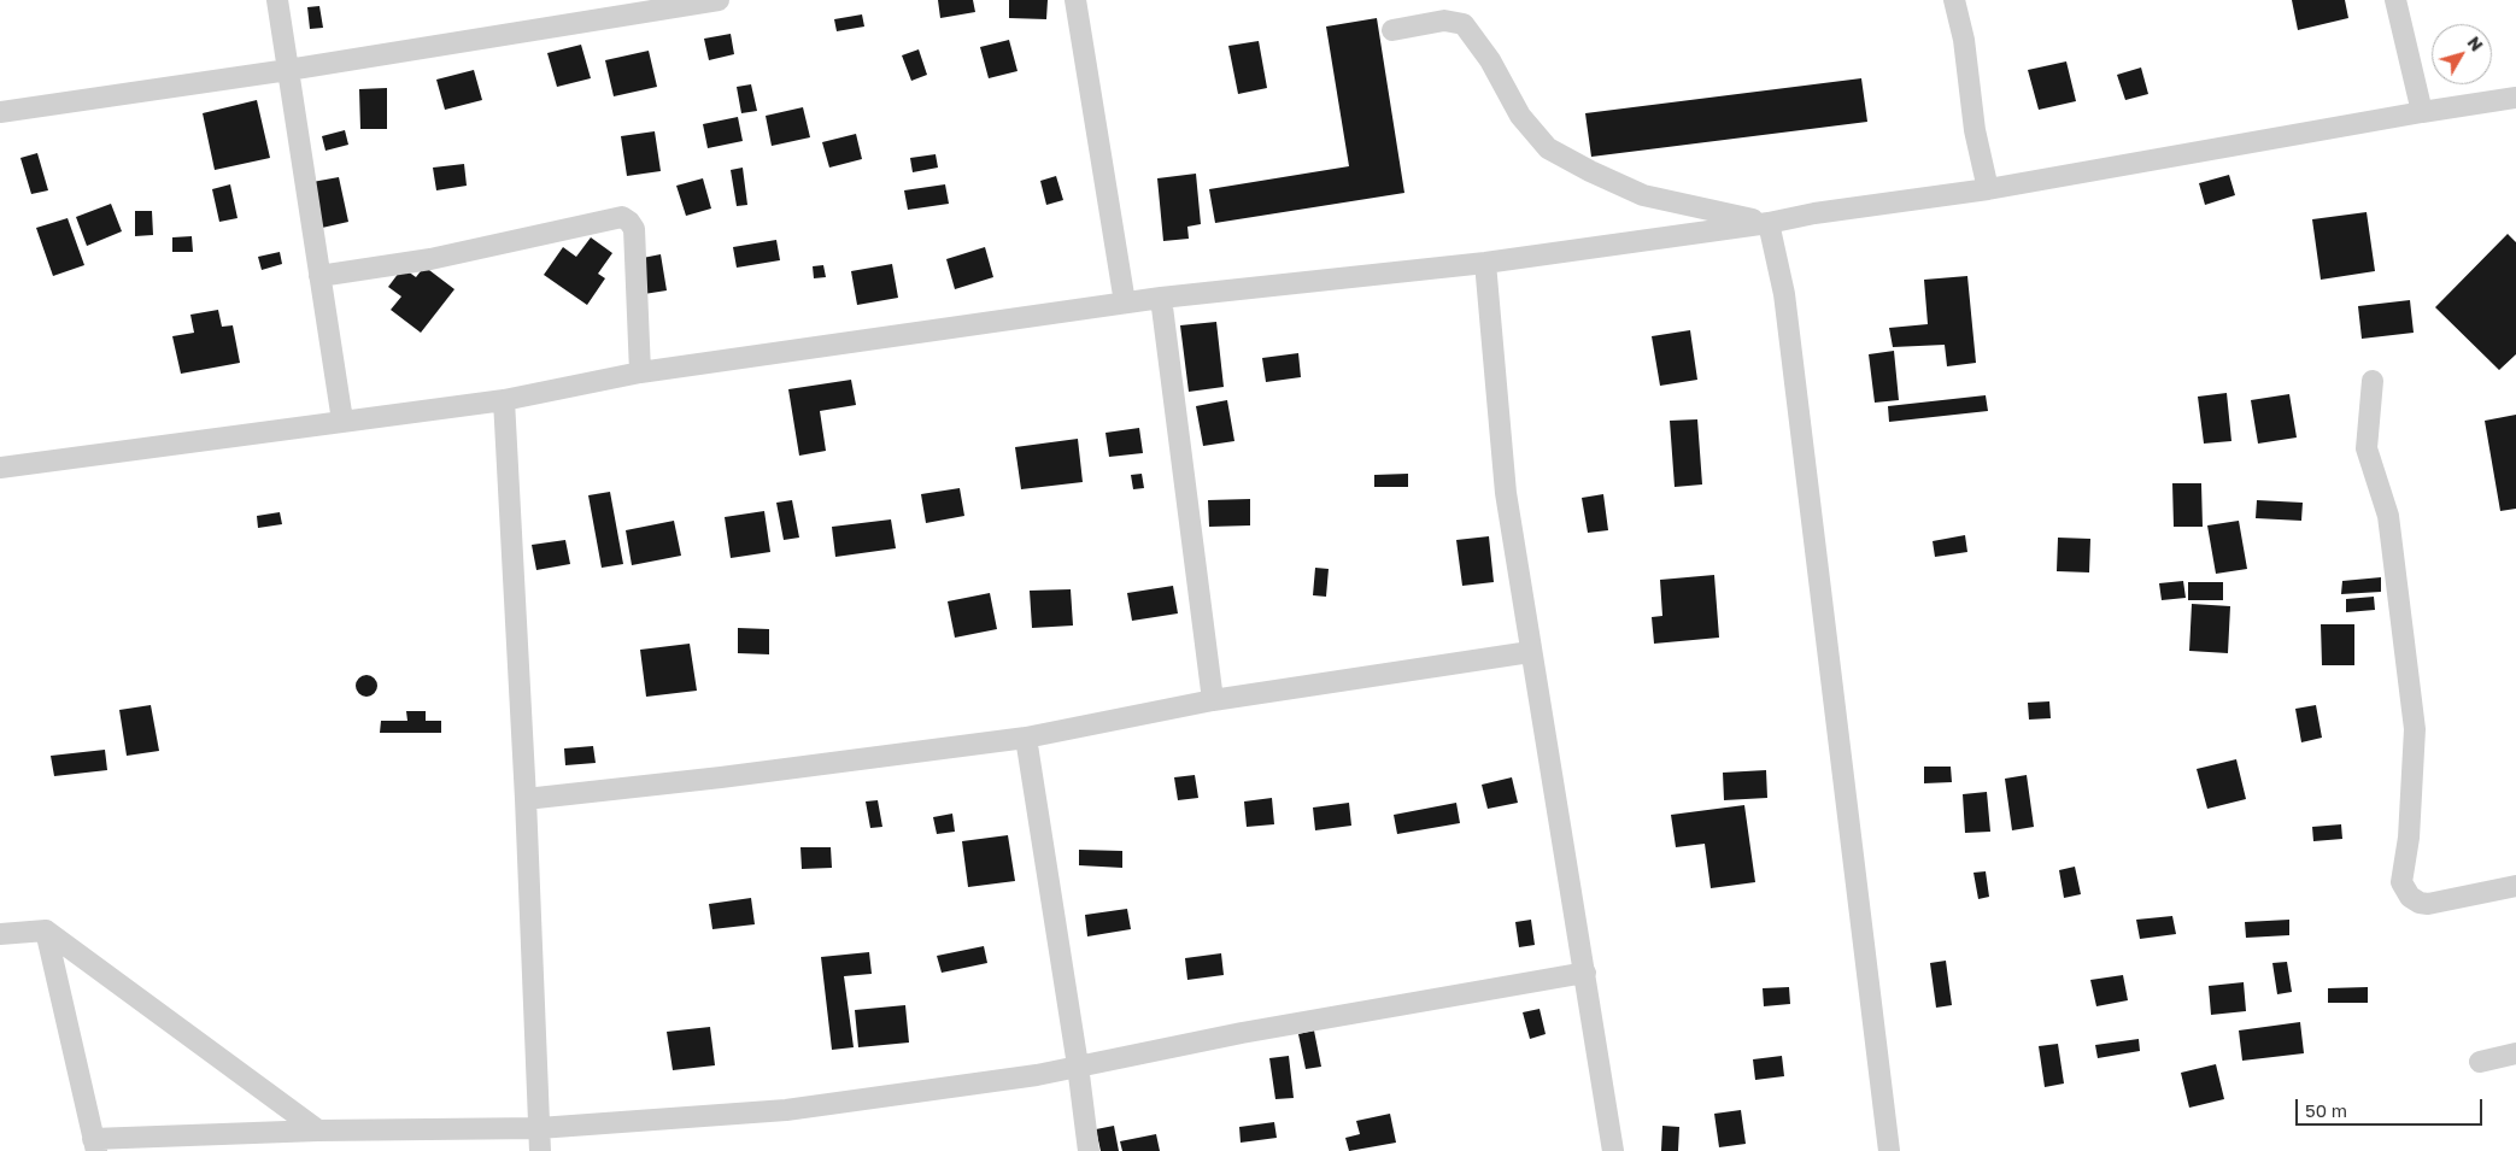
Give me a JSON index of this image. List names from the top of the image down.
{
  "scale_bar": "50 m",
  "north": "top right"
}
